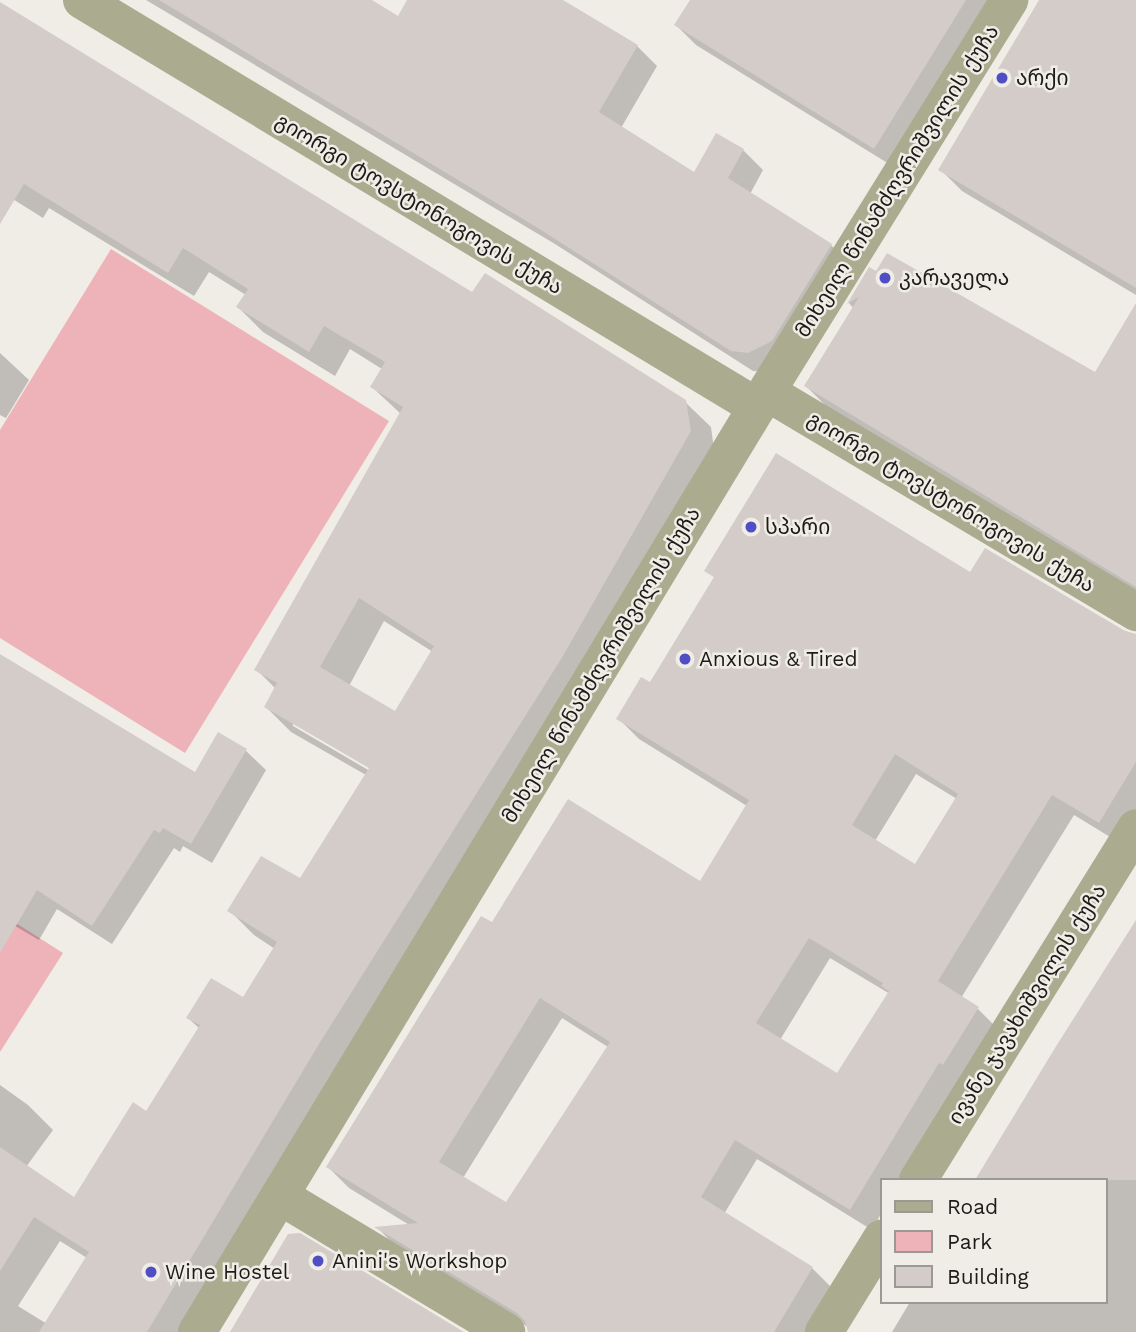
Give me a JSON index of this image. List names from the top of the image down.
{
  "streets": {
    "street": ["მიხეილ წინამძღვრიშვილის ქუჩა", "გიორგი ტოვსტონოგოვის ქუჩა", "ივანე ჯავახიშვილის ქუჩა"]
  },
  "crossings": [
    ["მიხეილ წინამძღვრიშვილის ქუჩა", "გიორგი ტოვსტონოგოვის ქუჩა"]
  ],
  "places": [
    "არქი",
    "კარაველა",
    "სპარი",
    "Anxious & Tired",
    "Anini's Workshop",
    "Wine Hostel"
  ],
  "legend": ["Road", "Park", "Building"]
}
